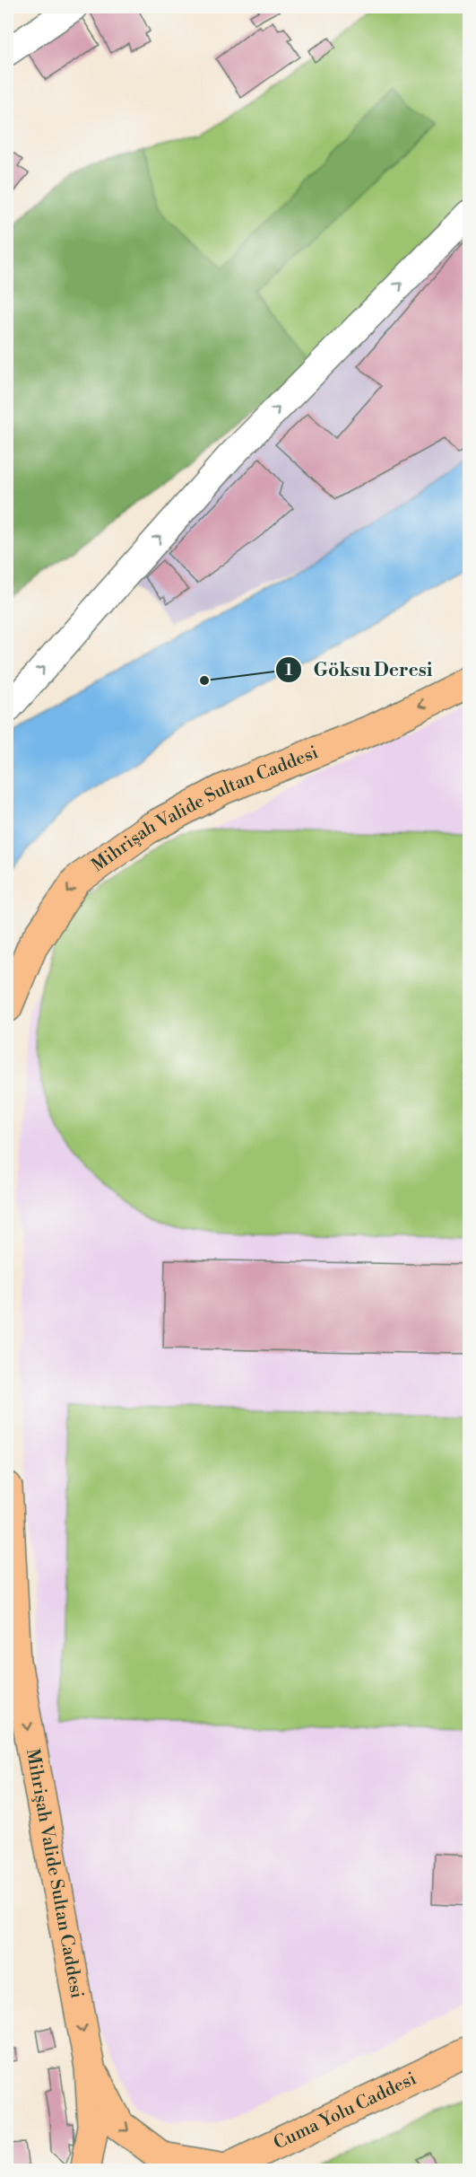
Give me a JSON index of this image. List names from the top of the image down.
{
  "streets": {
    "main road": ["Mihrişah Valide Sultan Caddesi", "Cuma Yolu Caddesi"]
  },
  "one_way": ["Mihrişah Valide Sultan Caddesi"],
  "places": ["Göksu Deresi"]
}
